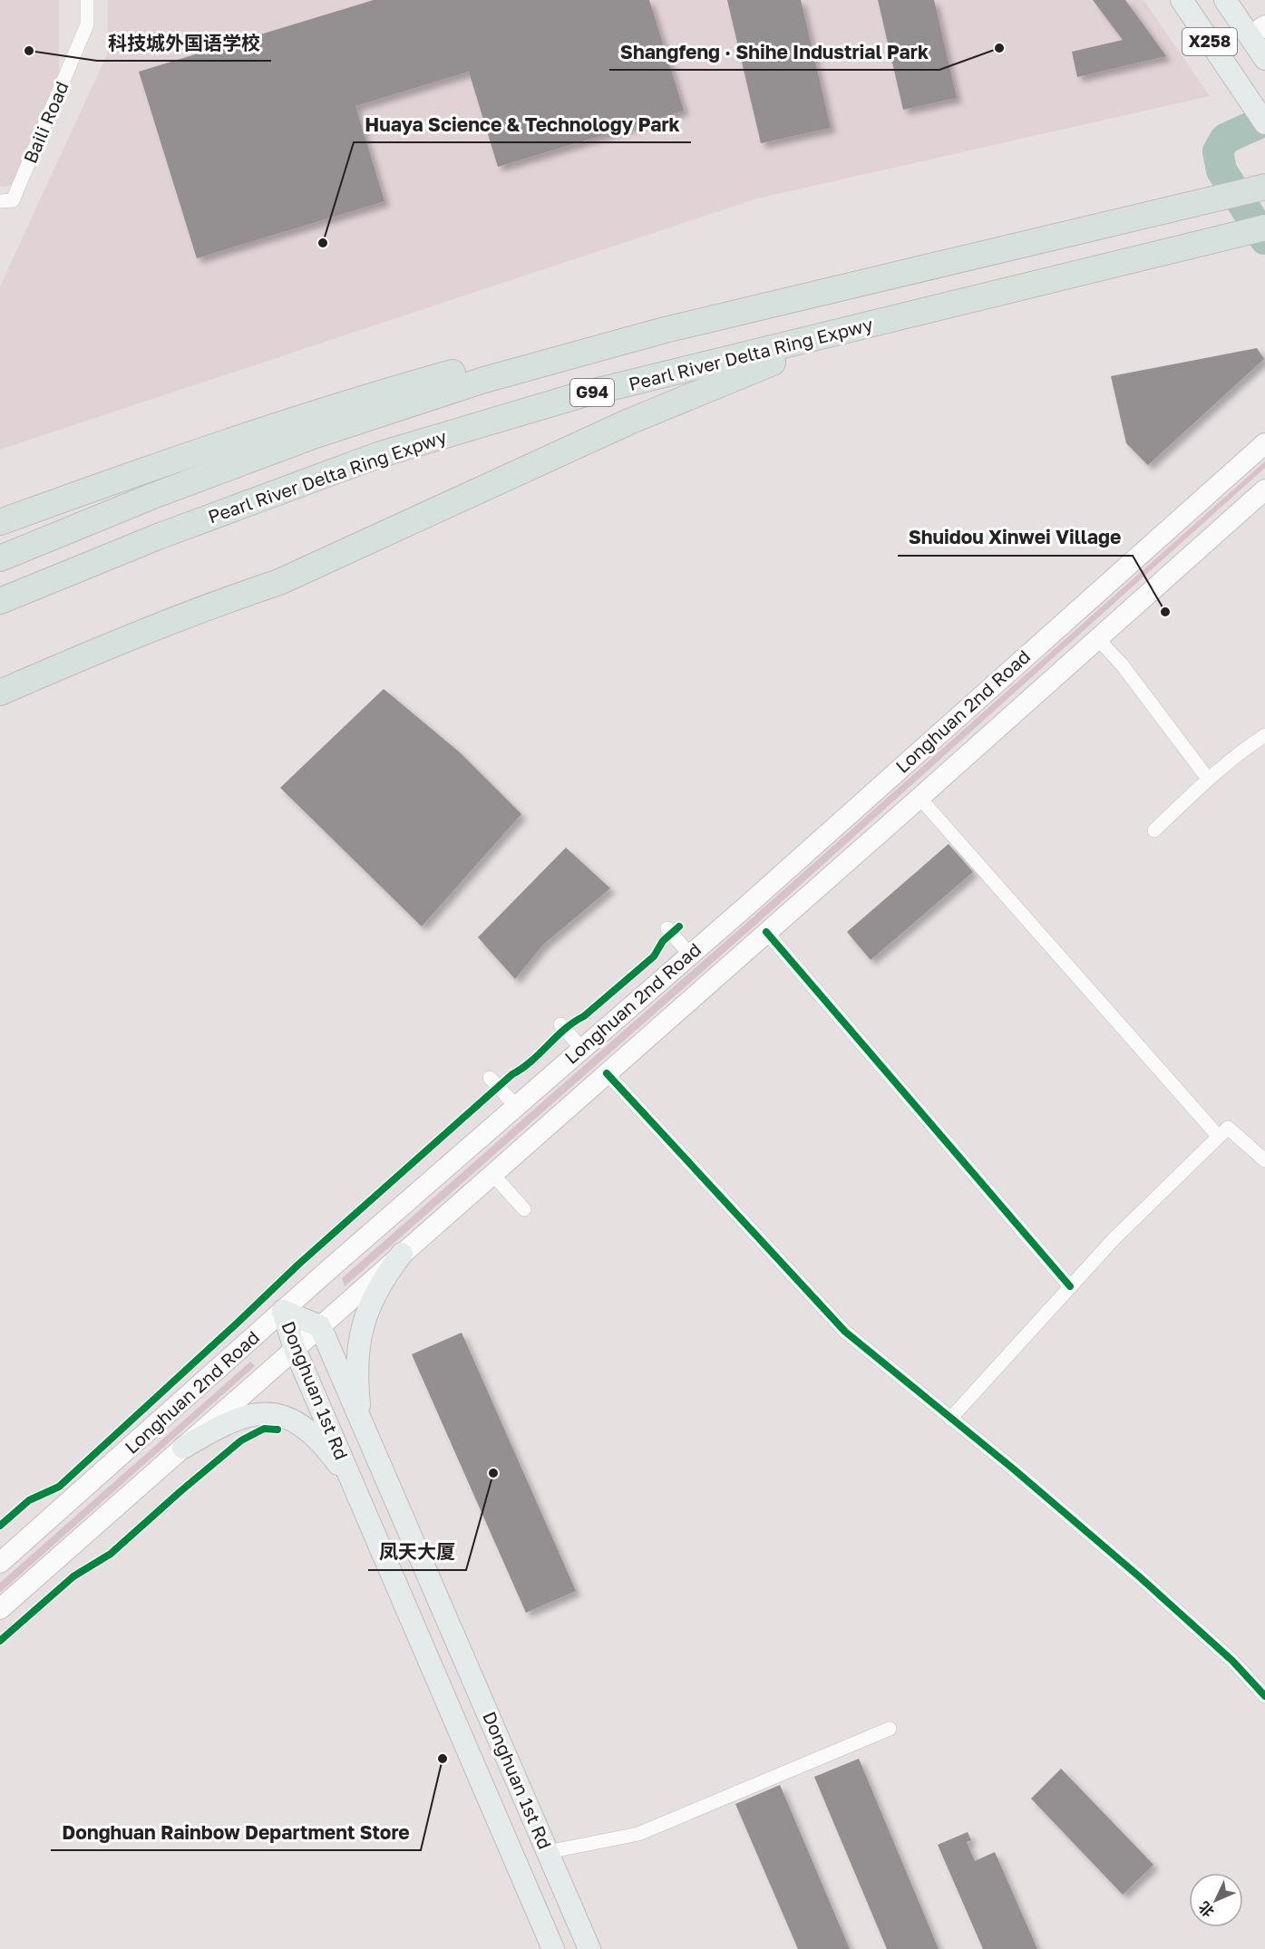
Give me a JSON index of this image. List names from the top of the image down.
{
  "streets": {
    "highway": ["Pearl River Delta Ring Expwy", "G94"],
    "main road": ["X258", "Longhuan 2nd Road", "Donghuan 1st Rd"],
    "street": ["Baili Road"]
  },
  "crossings": [
    ["Longhuan 2nd Road", "Donghuan 1st Rd"]
  ],
  "places": [
    "Shangfeng · Shihe Industrial Park",
    "科技城外国语学校",
    "Huaya Science & Technology Park",
    "Shuidou Xinwei Village",
    "凤天大厦",
    "Donghuan Rainbow Department Store"
  ],
  "north": "bottom left"
}
